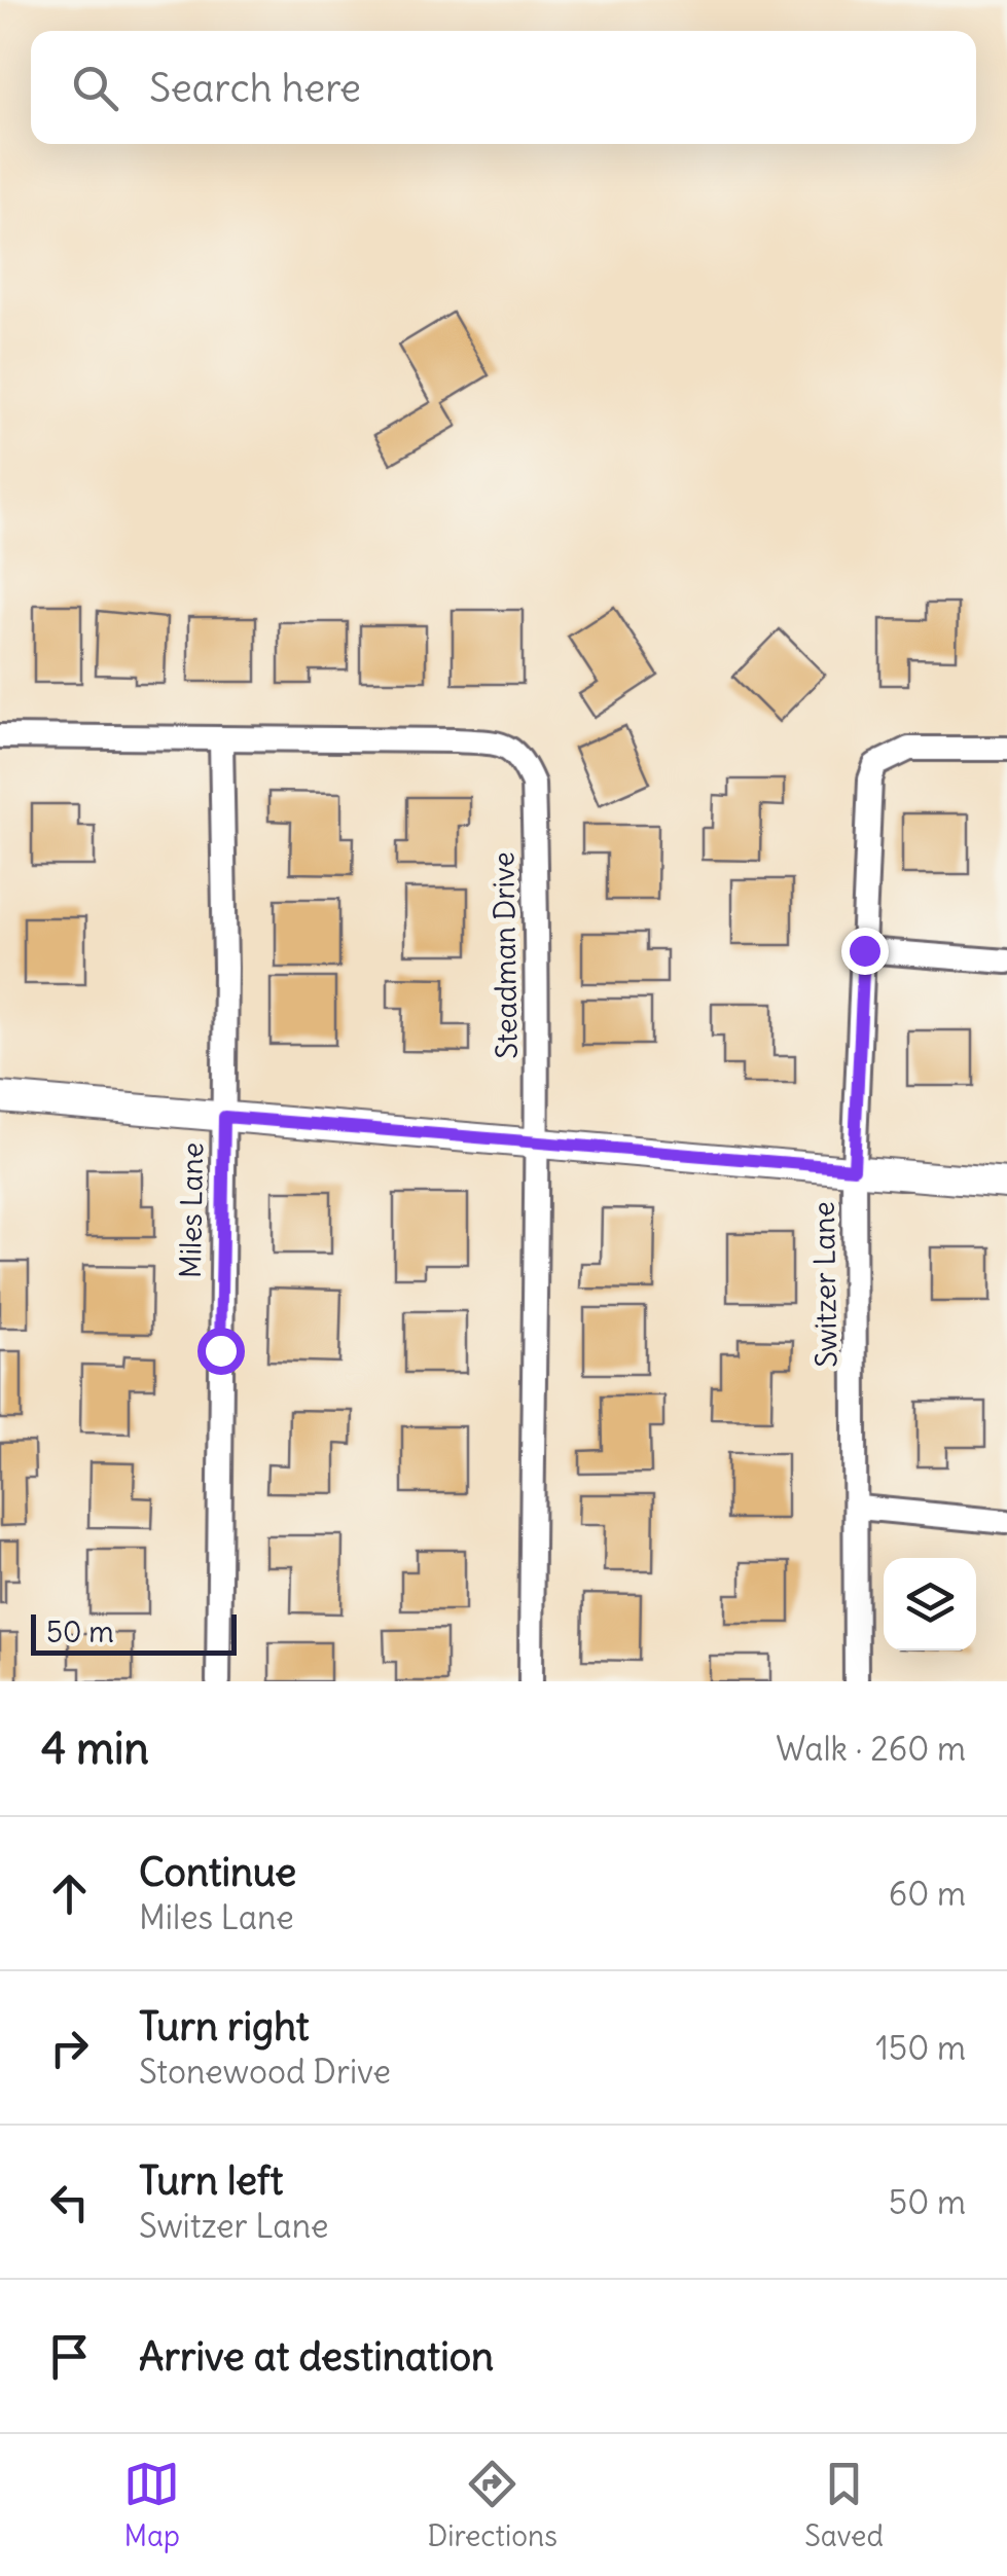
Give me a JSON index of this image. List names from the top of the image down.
{
  "streets": {
    "street": ["Steadman Drive", "Miles Lane", "Switzer Lane"]
  },
  "crossings": [
    ["Steadman Drive", "Miles Lane"]
  ],
  "scale_bar": "50 m",
  "page": {
    "search": "Search here",
    "scale": "50 m",
    "heading": ["4 min", "Walk · 260 m"],
    "list": [
      ["Continue", "Miles Lane", "60 m"],
      ["Turn right", "Stonewood Drive", "150 m"],
      ["Turn left", "Switzer Lane", "50 m"],
      "Arrive at destination"
    ],
    "nav": ["Map", "Directions", "Saved"]
  }
}
